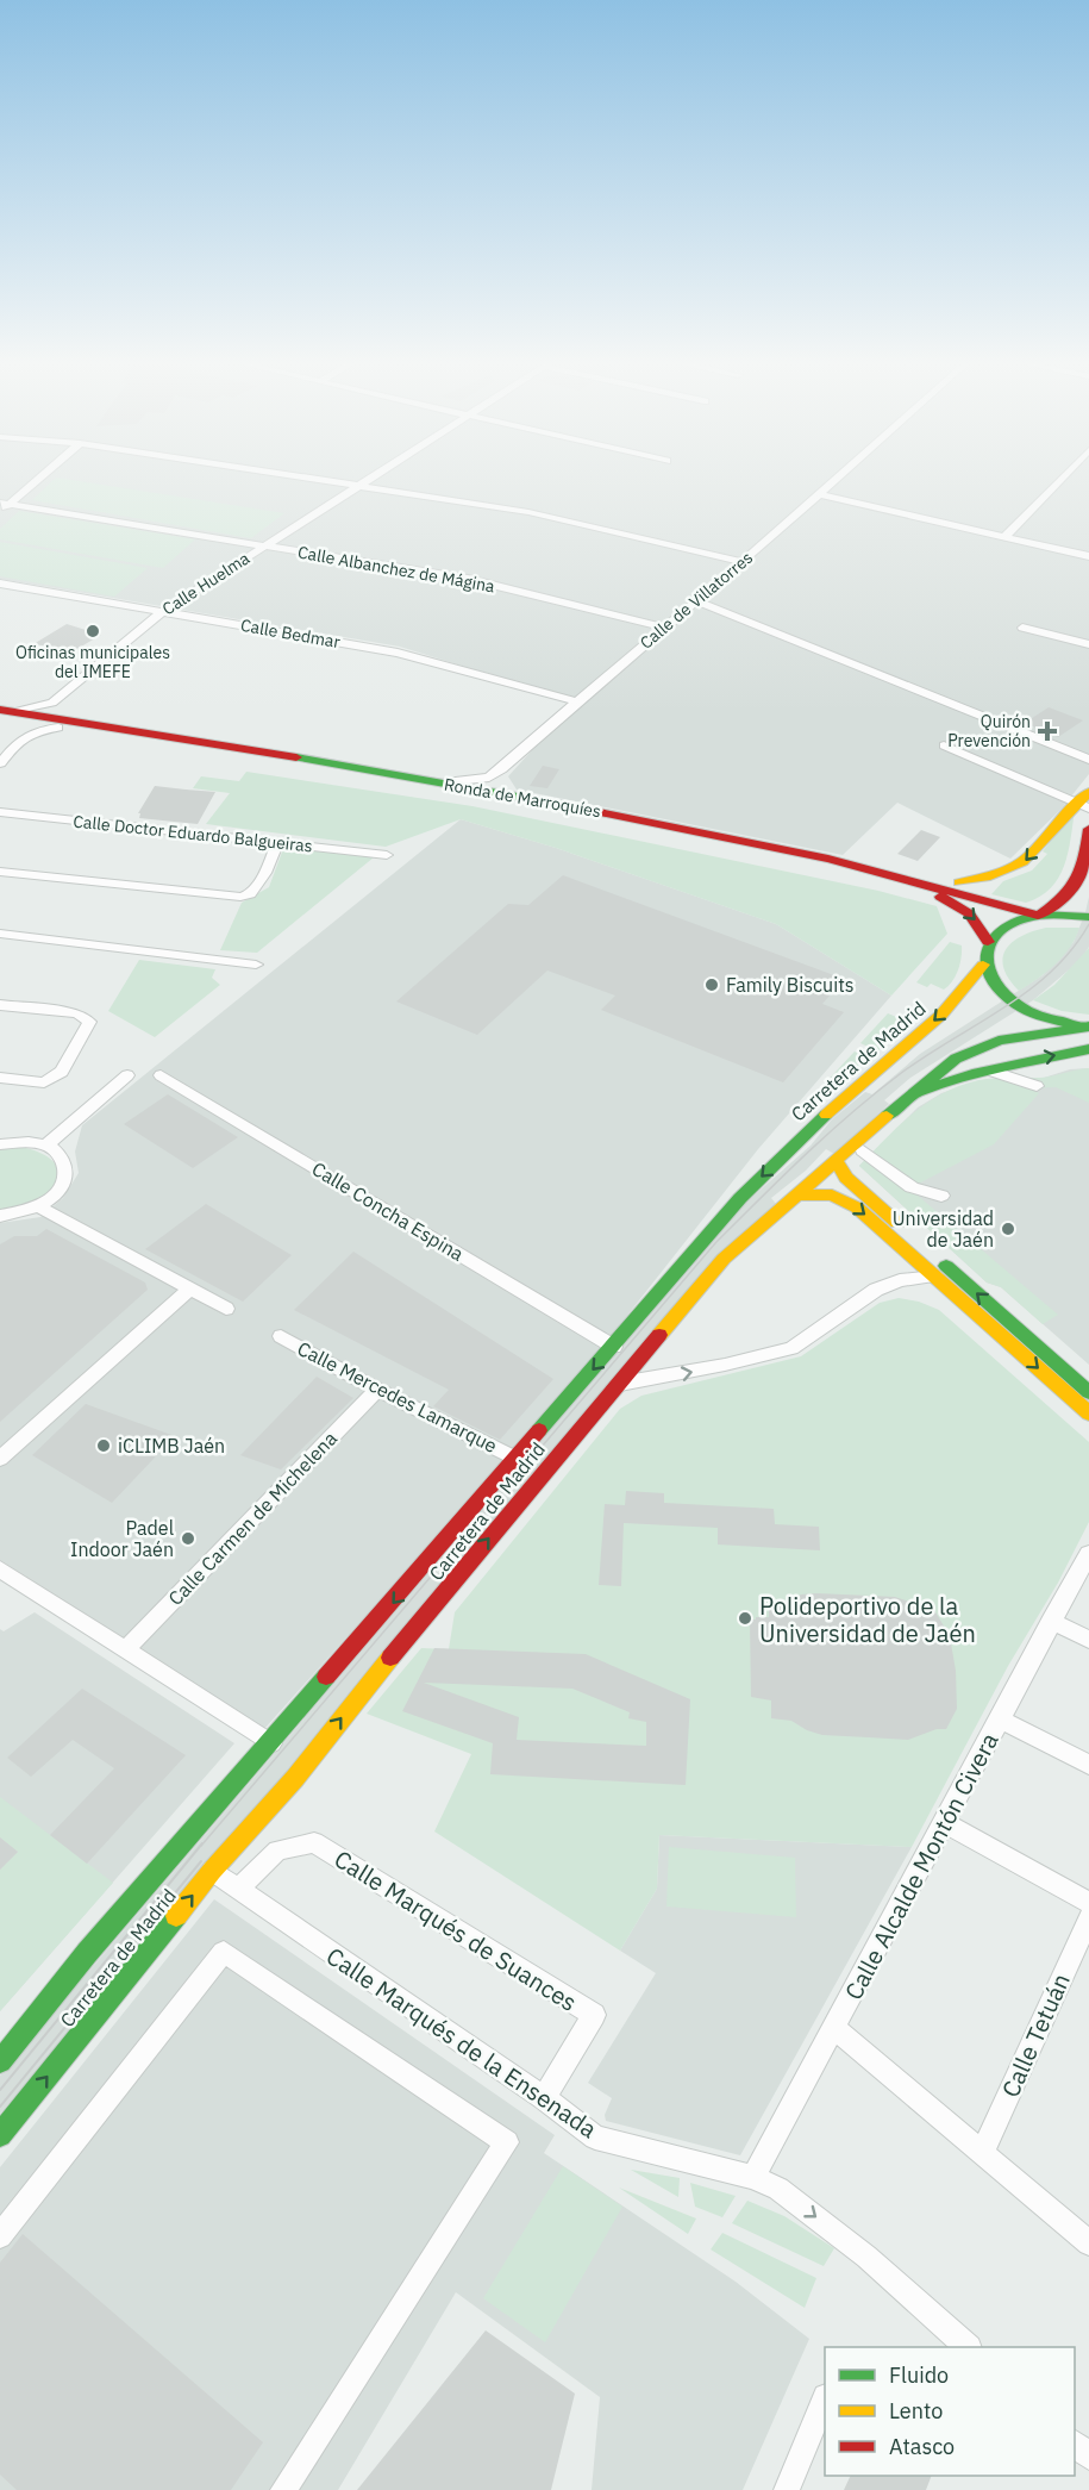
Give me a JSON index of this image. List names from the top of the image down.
{
  "streets": {
    "main road": ["Ronda de Marroquíes", "Carretera de Madrid"],
    "street": [
      "Calle Albanchez de Mágina",
      "Calle Huelma",
      "Calle de Villatorres",
      "Calle Bedmar",
      "Calle Doctor Eduardo Balgueiras",
      "Calle Concha Espina",
      "Calle Mercedes Lamarque",
      "Calle Carmen de Michelena",
      "Calle Alcalde Montón Civera",
      "Calle Marqués de Suances",
      "Calle Tetuán",
      "Calle Marqués de la Ensenada"
    ]
  },
  "crossings": [
    ["Calle Albanchez de Mágina", "Calle Huelma"],
    ["Calle Albanchez de Mágina", "Calle de Villatorres"],
    ["Calle Huelma", "Calle Bedmar"],
    ["Calle de Villatorres", "Calle Bedmar"],
    ["Carretera de Madrid", "Calle Concha Espina"],
    ["Carretera de Madrid", "Calle Mercedes Lamarque"],
    ["Carretera de Madrid", "Calle Marqués de la Ensenada"],
    ["Calle Mercedes Lamarque", "Calle Carmen de Michelena"],
    ["Calle Alcalde Montón Civera", "Calle Marqués de la Ensenada"],
    ["Calle Marqués de Suances", "Calle Marqués de la Ensenada"]
  ],
  "places": {
    "other": [
      "Oficinas municipales del IMEFE",
      "Family Biscuits",
      "Universidad de Jaén",
      "iCLIMB Jaén",
      "Padel Indoor Jaén",
      "Polideportivo de la Universidad de Jaén"
    ],
    "health": ["Quirón Prevención"]
  },
  "legend": ["Fluido", "Lento", "Atasco"]
}
